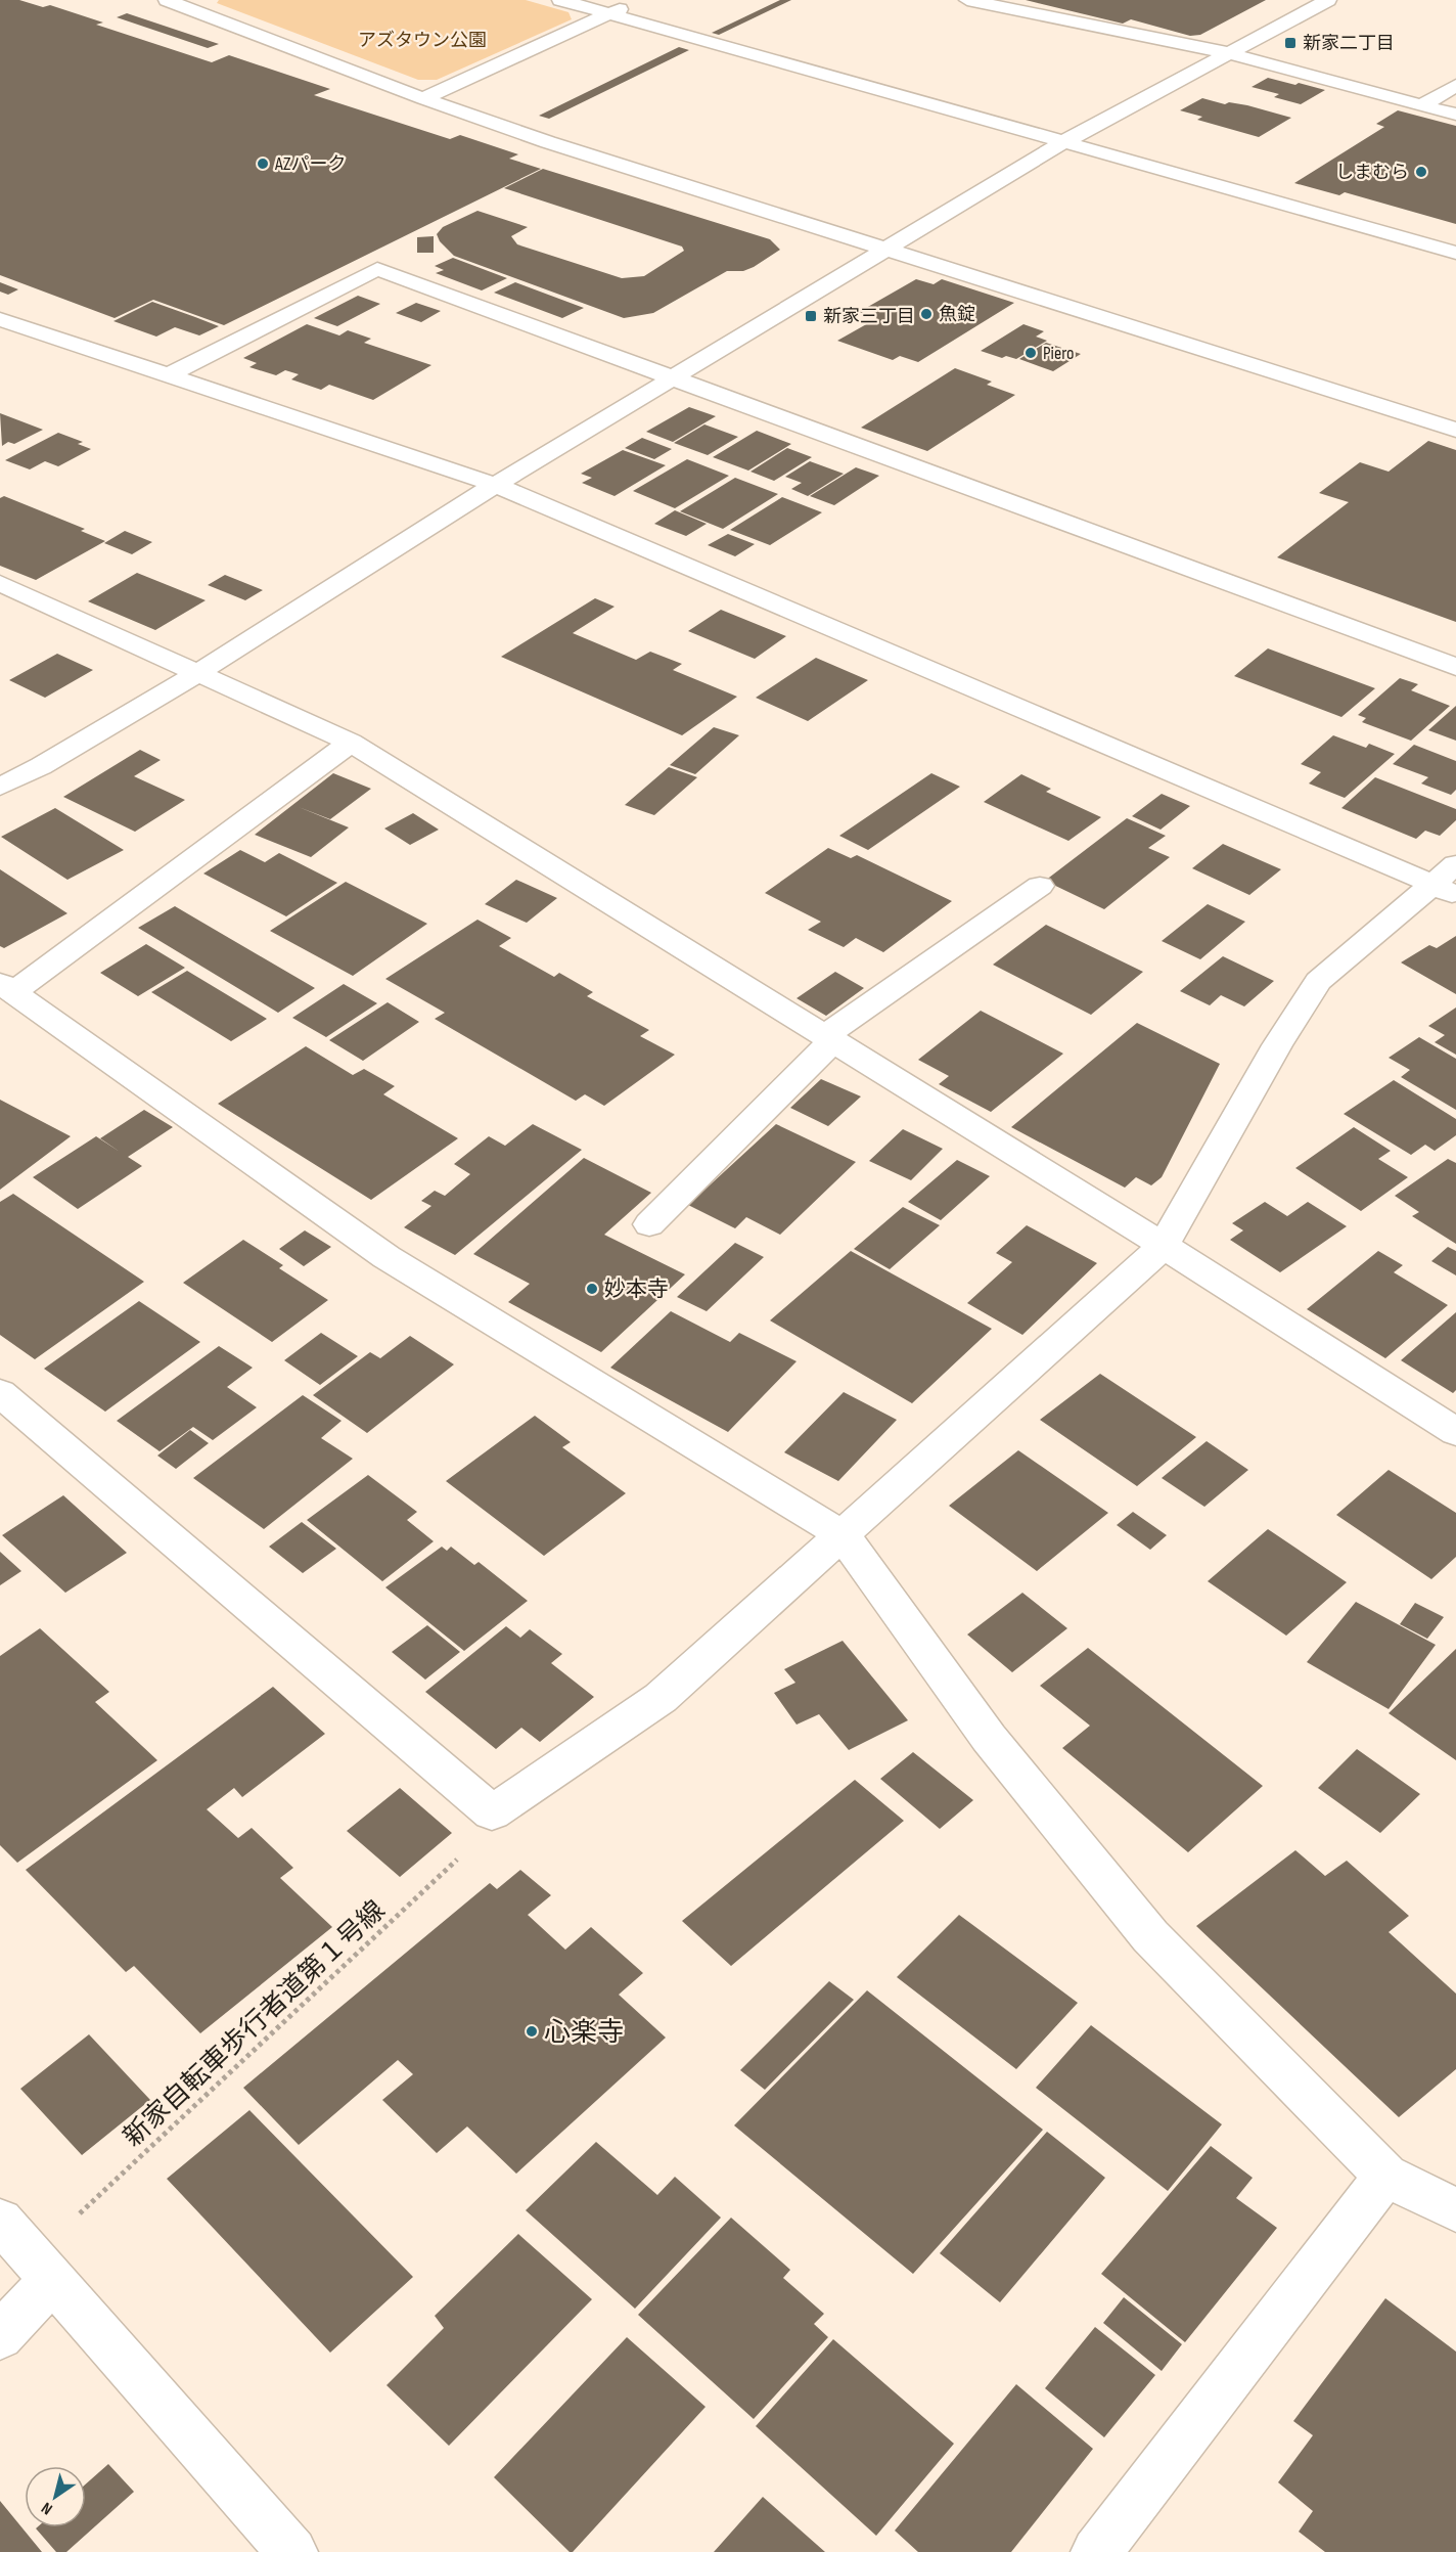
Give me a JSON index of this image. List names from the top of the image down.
{
  "streets": {
    "path": ["新家自転車歩行者道第１号線"]
  },
  "parks": ["アズタウン公園"],
  "places": {
    "transit": ["新家二丁目", "新家三丁目"],
    "other": [
      "AZパーク",
      "しまむら",
      "魚錠",
      "Piero",
      "妙本寺",
      "心楽寺"
    ]
  },
  "north": "bottom left"
}
